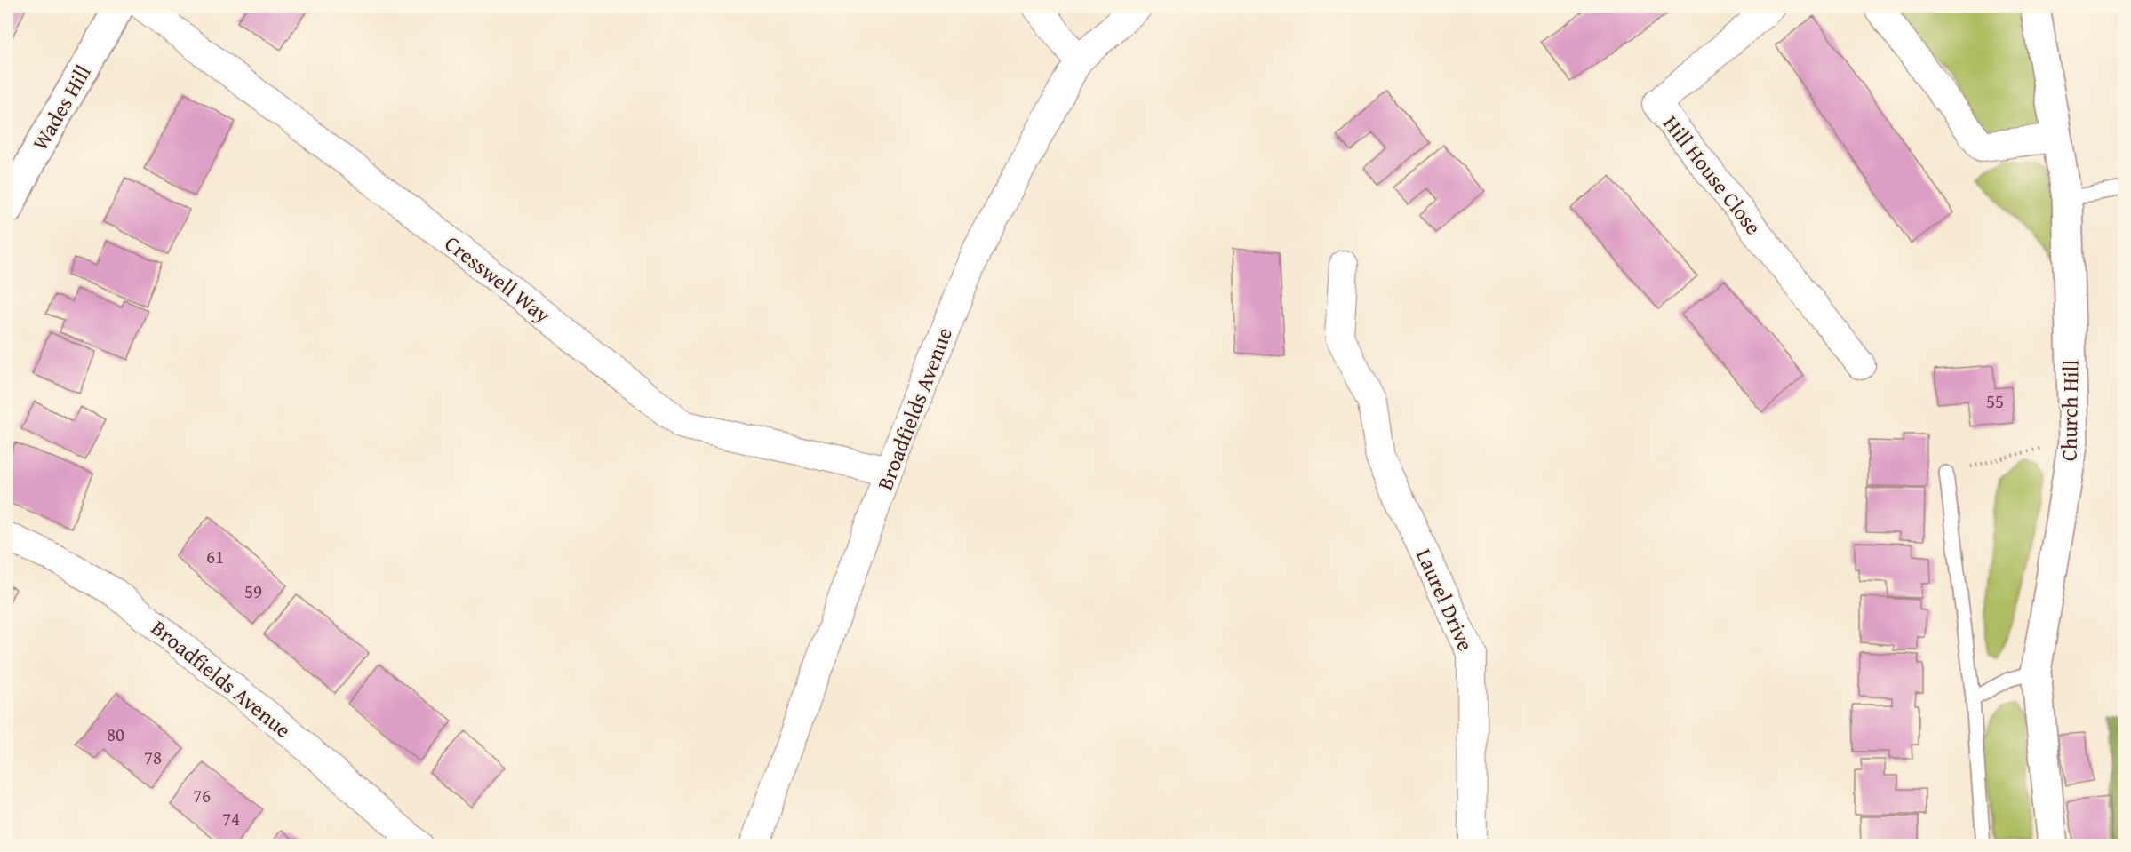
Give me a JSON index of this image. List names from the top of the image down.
{
  "streets": {
    "street": [
      "Wades Hill",
      "Hill House Close",
      "Cresswell Way",
      "Broadfields Avenue",
      "Church Hill",
      "Laurel Drive"
    ]
  },
  "crossings": [
    ["Cresswell Way", "Broadfields Avenue"]
  ],
  "house_numbers": [
    "55",
    "61",
    "59",
    "80",
    "78",
    "76",
    "74"
  ]
}
